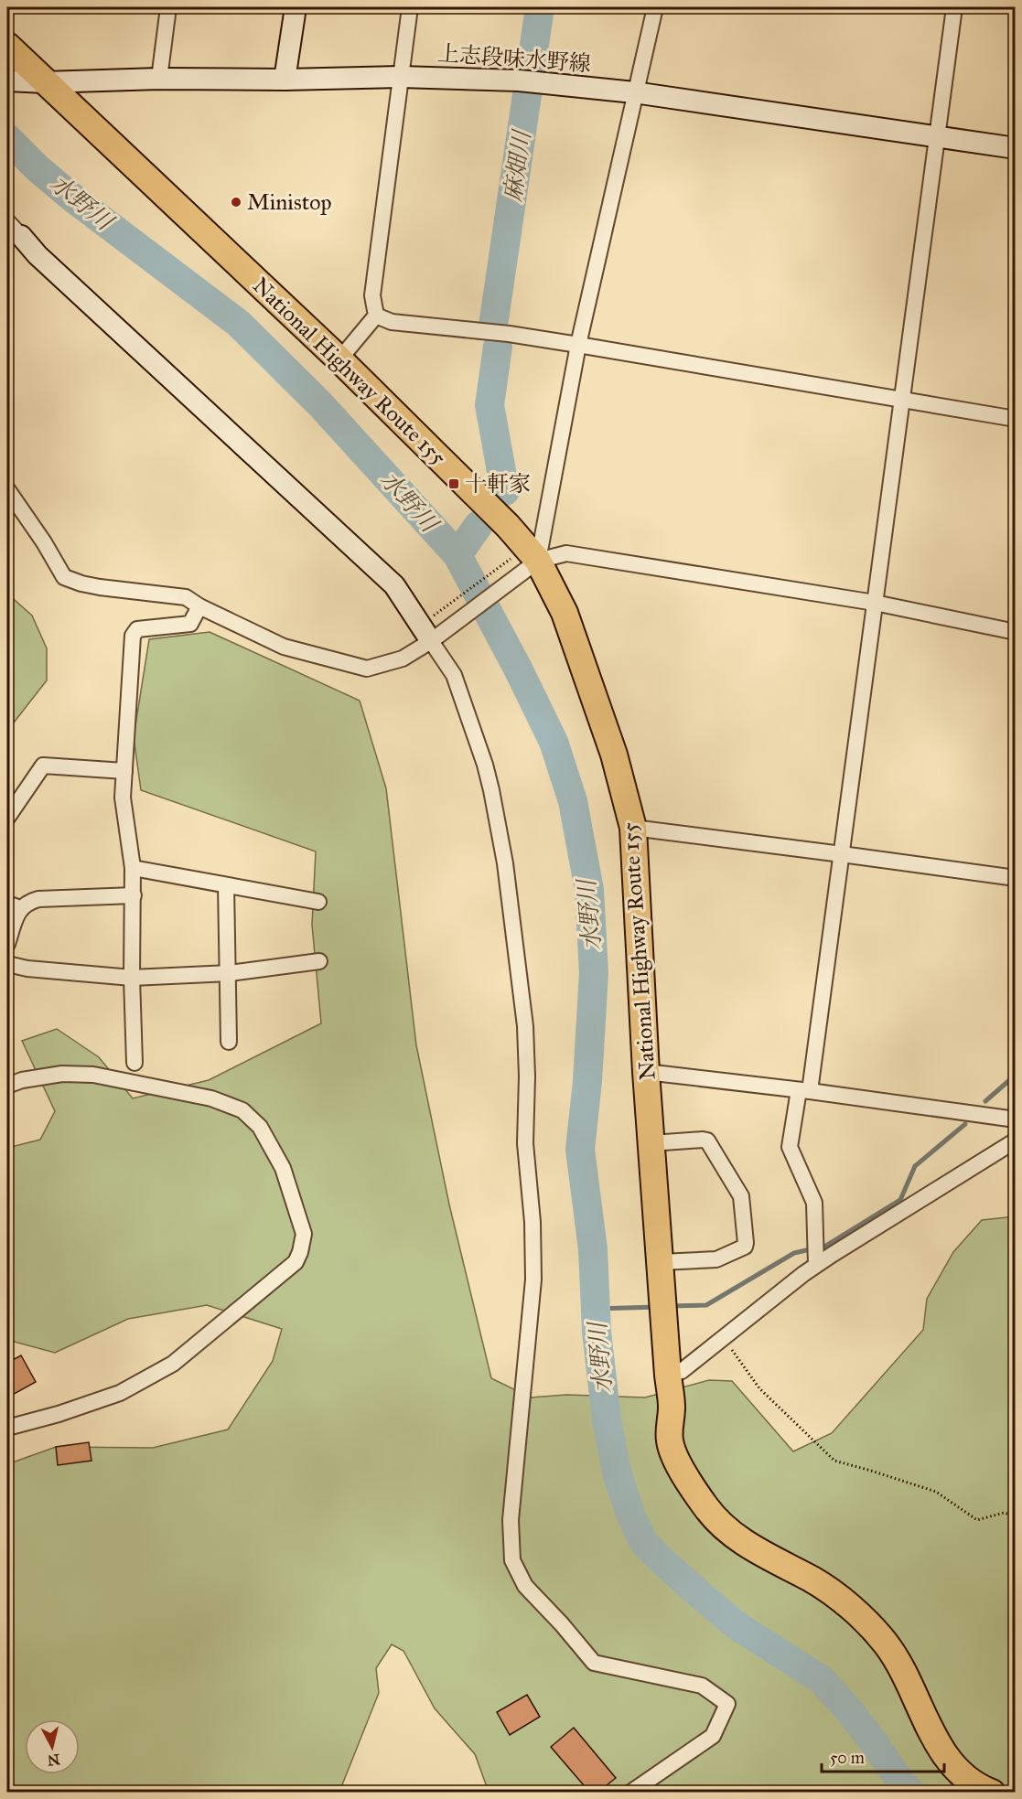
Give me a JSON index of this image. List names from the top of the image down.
{
  "streets": {
    "highway": ["National Highway Route 155"],
    "street": ["上志段味水野線"]
  },
  "crossings": [
    ["上志段味水野線", "National Highway Route 155"]
  ],
  "water": ["麻畑川", "水野川"],
  "places": {
    "other": ["Ministop"],
    "transit": ["十軒家"]
  },
  "scale_bar": "50 m",
  "north": "bottom"
}
